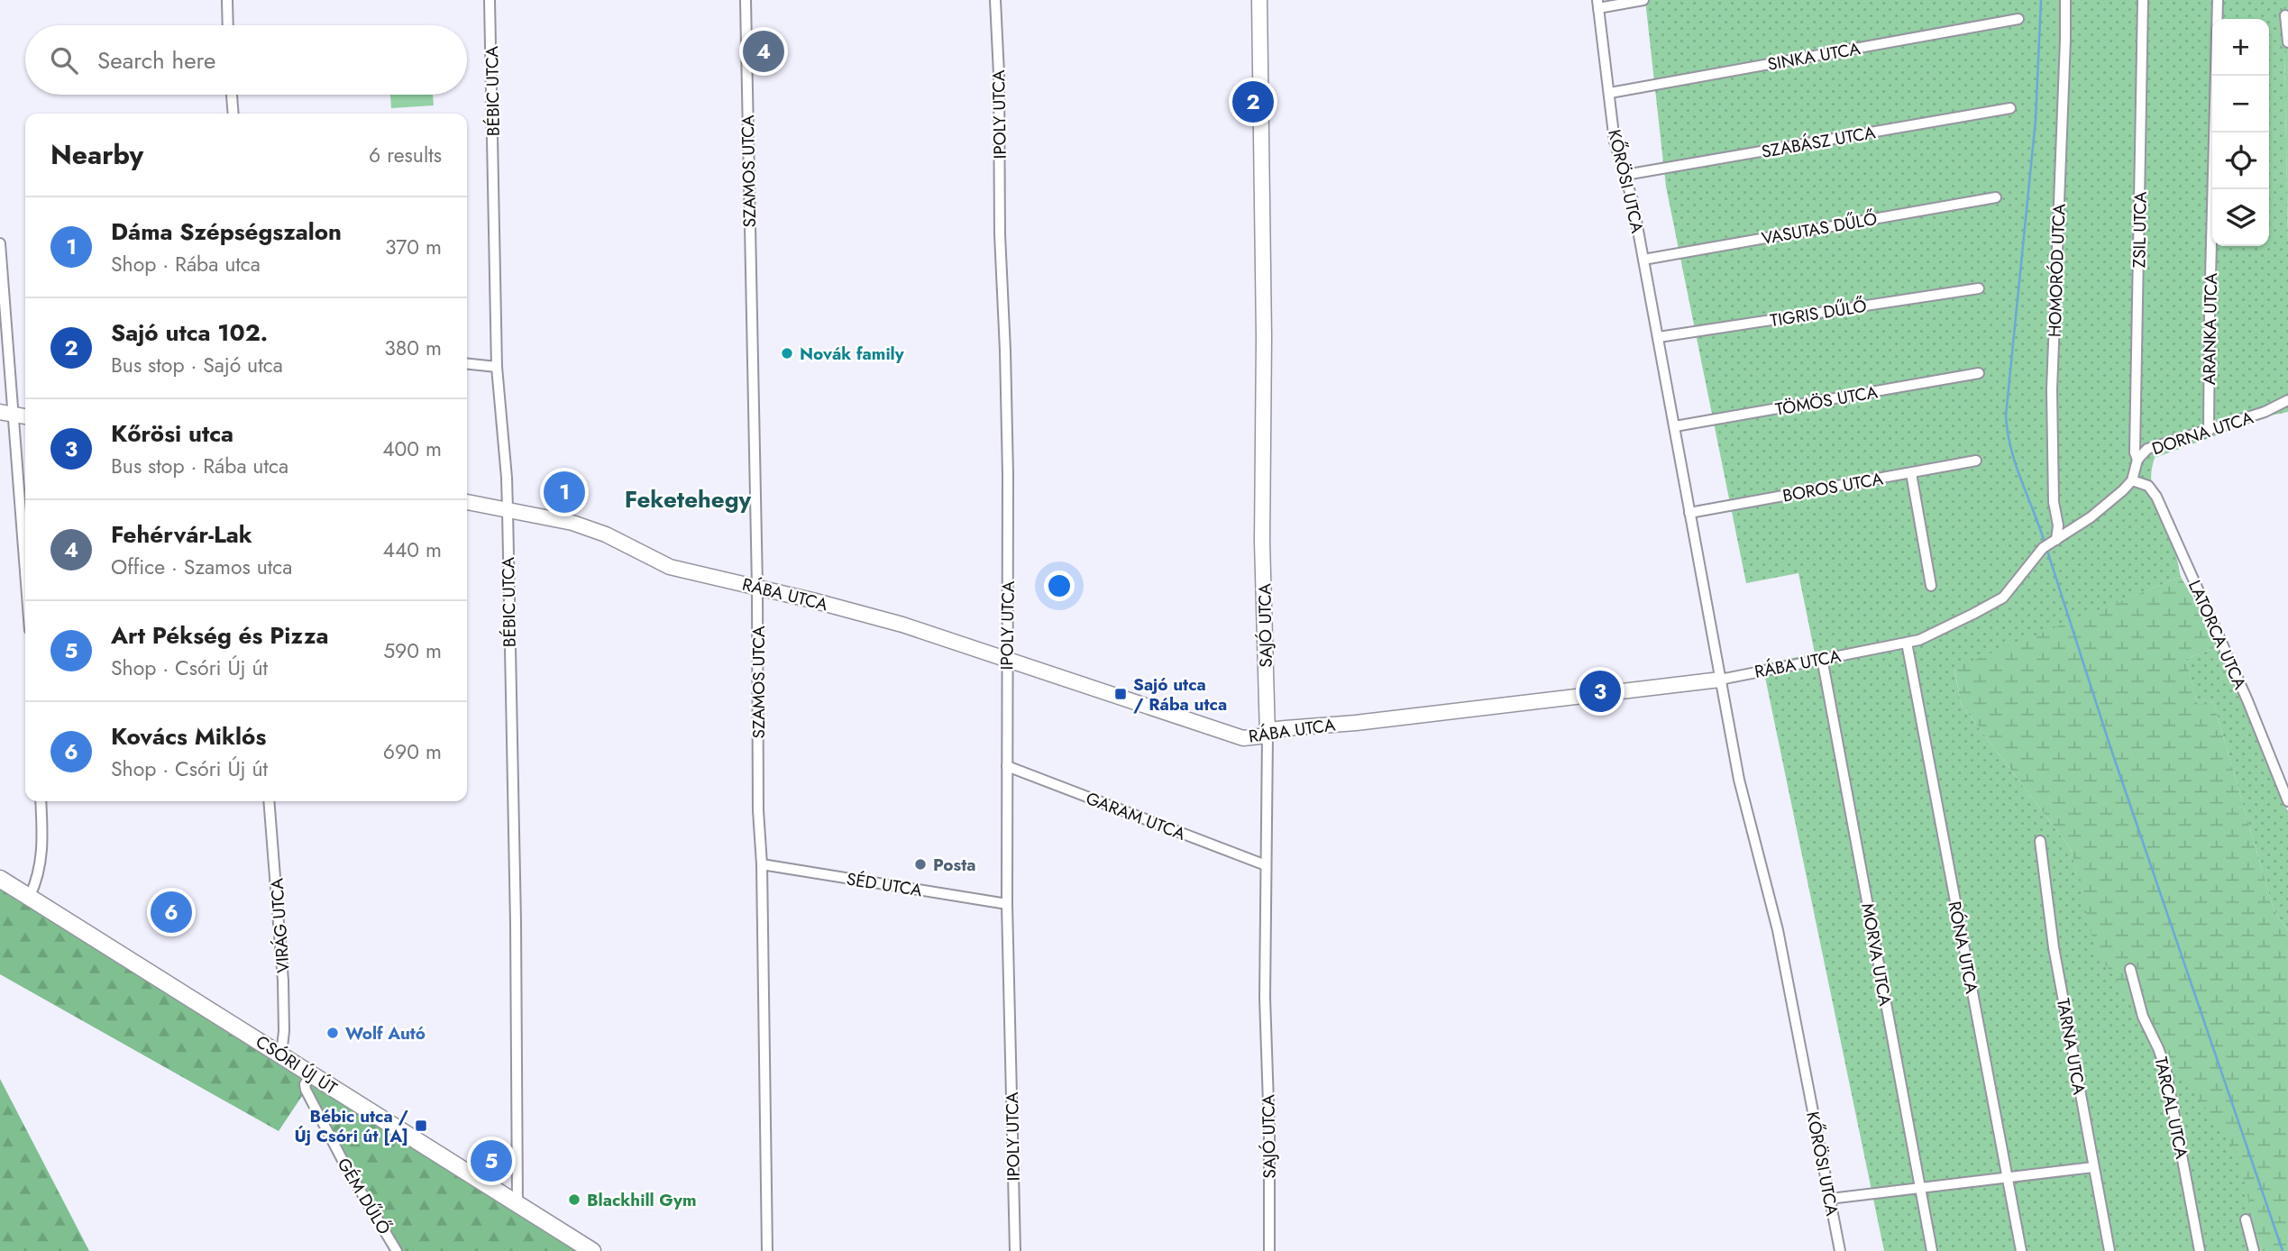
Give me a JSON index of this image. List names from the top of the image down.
{
  "streets": {
    "main road": ["CSÓRI ÚJ ÚT"],
    "street": [
      "SINKA UTCA",
      "BÉBIC UTCA",
      "IPOLY UTCA",
      "SZABÁSZ UTCA",
      "SZAMOS UTCA",
      "KŐRÖSI UTCA",
      "VASUTAS DŰLŐ",
      "ZSIL UTCA",
      "HOMORÓD UTCA",
      "TIGRIS DŰLŐ",
      "ARANKA UTCA",
      "TÖMÖS UTCA",
      "DORNA UTCA",
      "BOROS UTCA",
      "RÁBA UTCA",
      "SAJÓ UTCA",
      "LATORCA UTCA",
      "GARAM UTCA",
      "SÉD UTCA",
      "VIRÁG UTCA",
      "RÓNA UTCA",
      "MORVA UTCA",
      "TARNA UTCA",
      "TARCAL UTCA",
      "GÉM DŰLŐ"
    ]
  },
  "crossings": [
    ["SINKA UTCA", "KŐRÖSI UTCA"],
    ["BÉBIC UTCA", "RÁBA UTCA"],
    ["BÉBIC UTCA", "CSÓRI ÚJ ÚT"],
    ["IPOLY UTCA", "RÁBA UTCA"],
    ["IPOLY UTCA", "GARAM UTCA"],
    ["IPOLY UTCA", "SÉD UTCA"],
    ["SZABÁSZ UTCA", "KŐRÖSI UTCA"],
    ["SZAMOS UTCA", "RÁBA UTCA"],
    ["SZAMOS UTCA", "SÉD UTCA"],
    ["KŐRÖSI UTCA", "VASUTAS DŰLŐ"],
    ["KŐRÖSI UTCA", "TIGRIS DŰLŐ"],
    ["KŐRÖSI UTCA", "TÖMÖS UTCA"],
    ["KŐRÖSI UTCA", "BOROS UTCA"],
    ["KŐRÖSI UTCA", "RÁBA UTCA"],
    ["ZSIL UTCA", "DORNA UTCA"],
    ["HOMORÓD UTCA", "RÁBA UTCA"],
    ["ARANKA UTCA", "DORNA UTCA"],
    ["DORNA UTCA", "LATORCA UTCA"],
    ["RÁBA UTCA", "SAJÓ UTCA"],
    ["RÁBA UTCA", "RÓNA UTCA"],
    ["RÁBA UTCA", "MORVA UTCA"],
    ["SAJÓ UTCA", "GARAM UTCA"],
    ["VIRÁG UTCA", "CSÓRI ÚJ ÚT"],
    ["CSÓRI ÚJ ÚT", "GÉM DŰLŐ"]
  ],
  "districts": ["Feketehegy"],
  "places": {
    "other": [
      "Novák family",
      "Posta",
      "Wolf Autó",
      "Blackhill Gym"
    ],
    "transit": ["Sajó utca / Rába utca", "Bébic utca / Új Csóri út [A]"]
  },
  "page": {
    "map_buttons": ["+", "−"],
    "search": "Search here",
    "pins": [
      "4",
      "2",
      "1",
      "3",
      "6",
      "5"
    ],
    "heading": ["Nearby", "6 results"],
    "list": [
      {
        "mark": "1",
        "name": "Dáma Szépségszalon",
        "note": "Shop · Rába utca",
        "value": "370 m"
      },
      {
        "mark": "2",
        "name": "Sajó utca 102.",
        "note": "Bus stop · Sajó utca",
        "value": "380 m"
      },
      {
        "mark": "3",
        "name": "Kőrösi utca",
        "note": "Bus stop · Rába utca",
        "value": "400 m"
      },
      {
        "mark": "4",
        "name": "Fehérvár-Lak",
        "note": "Office · Szamos utca",
        "value": "440 m"
      },
      {
        "mark": "5",
        "name": "Art Pékség és Pizza",
        "note": "Shop · Csóri Új út",
        "value": "590 m"
      },
      {
        "mark": "6",
        "name": "Kovács Miklós",
        "note": "Shop · Csóri Új út",
        "value": "690 m"
      }
    ]
  }
}
